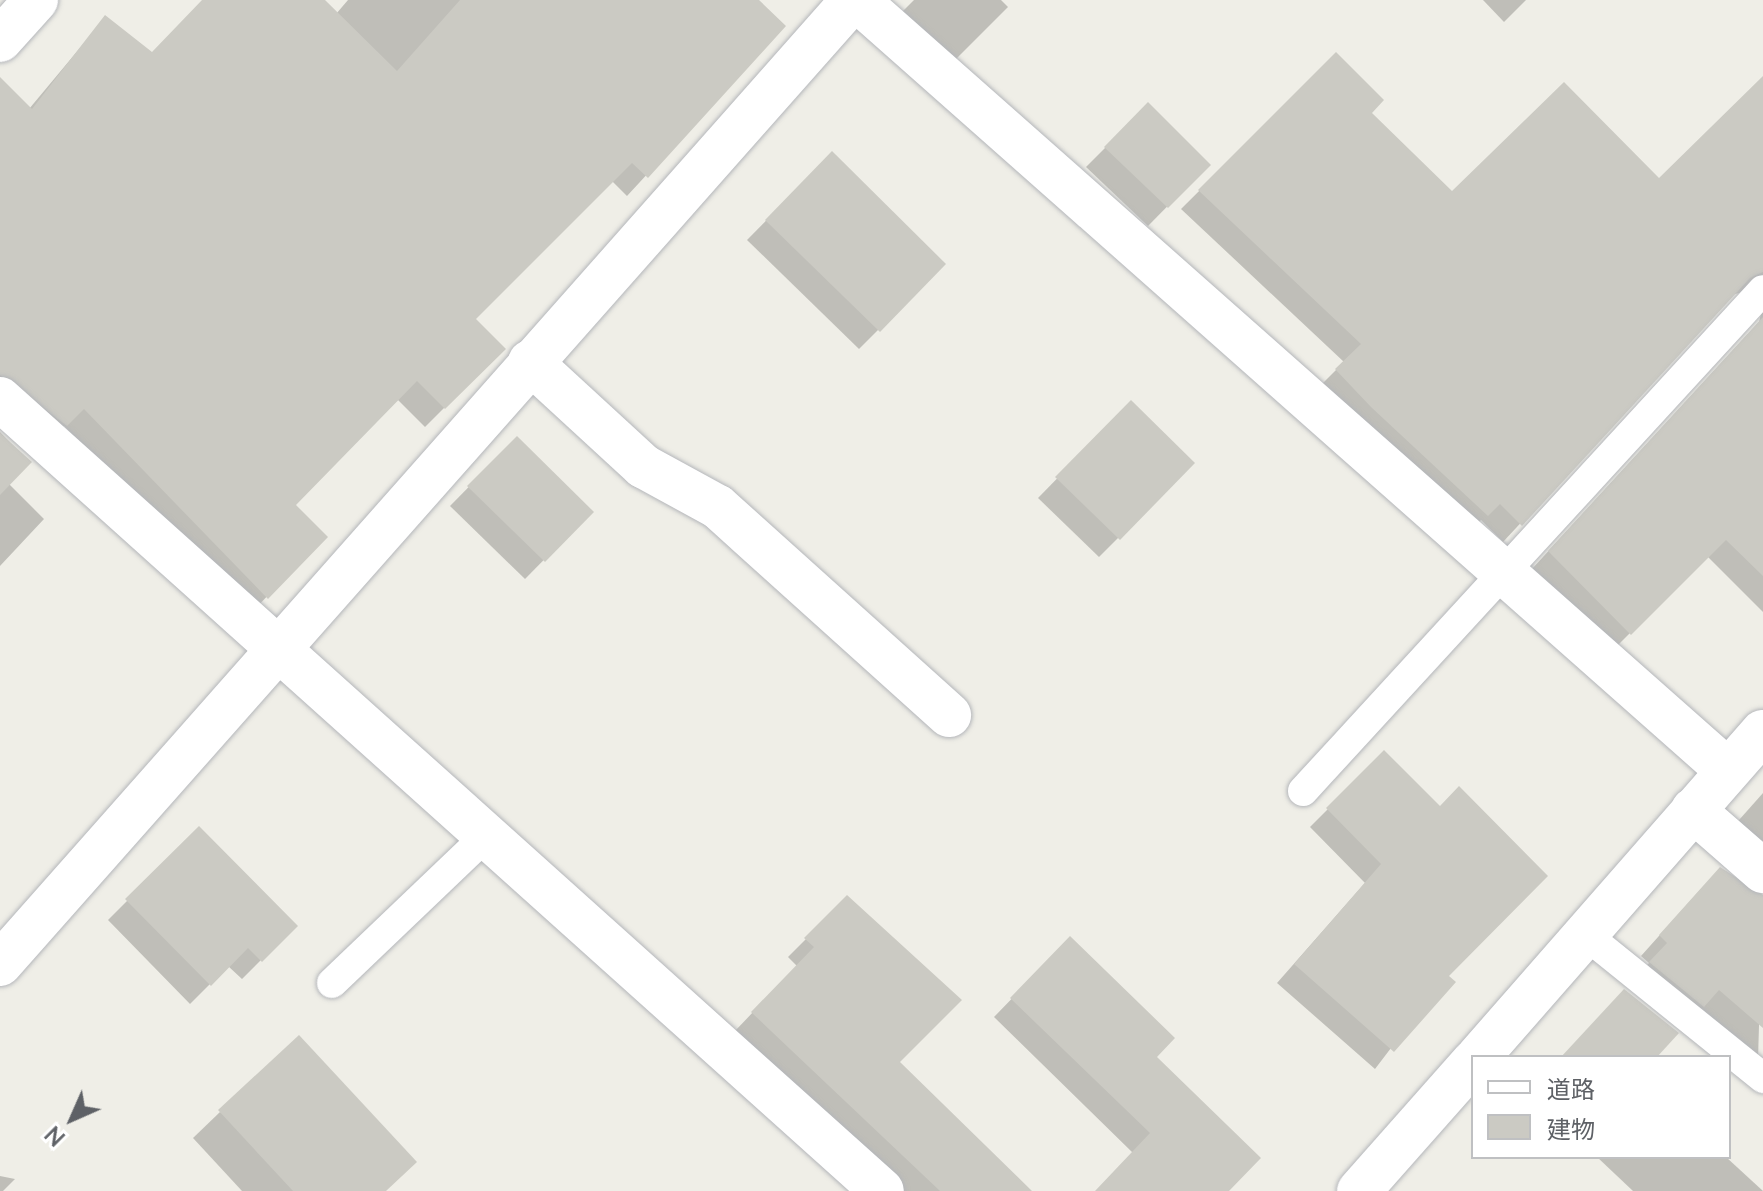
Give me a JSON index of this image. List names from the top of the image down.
{
  "legend": ["道路", "建物"],
  "north": "bottom left"
}
